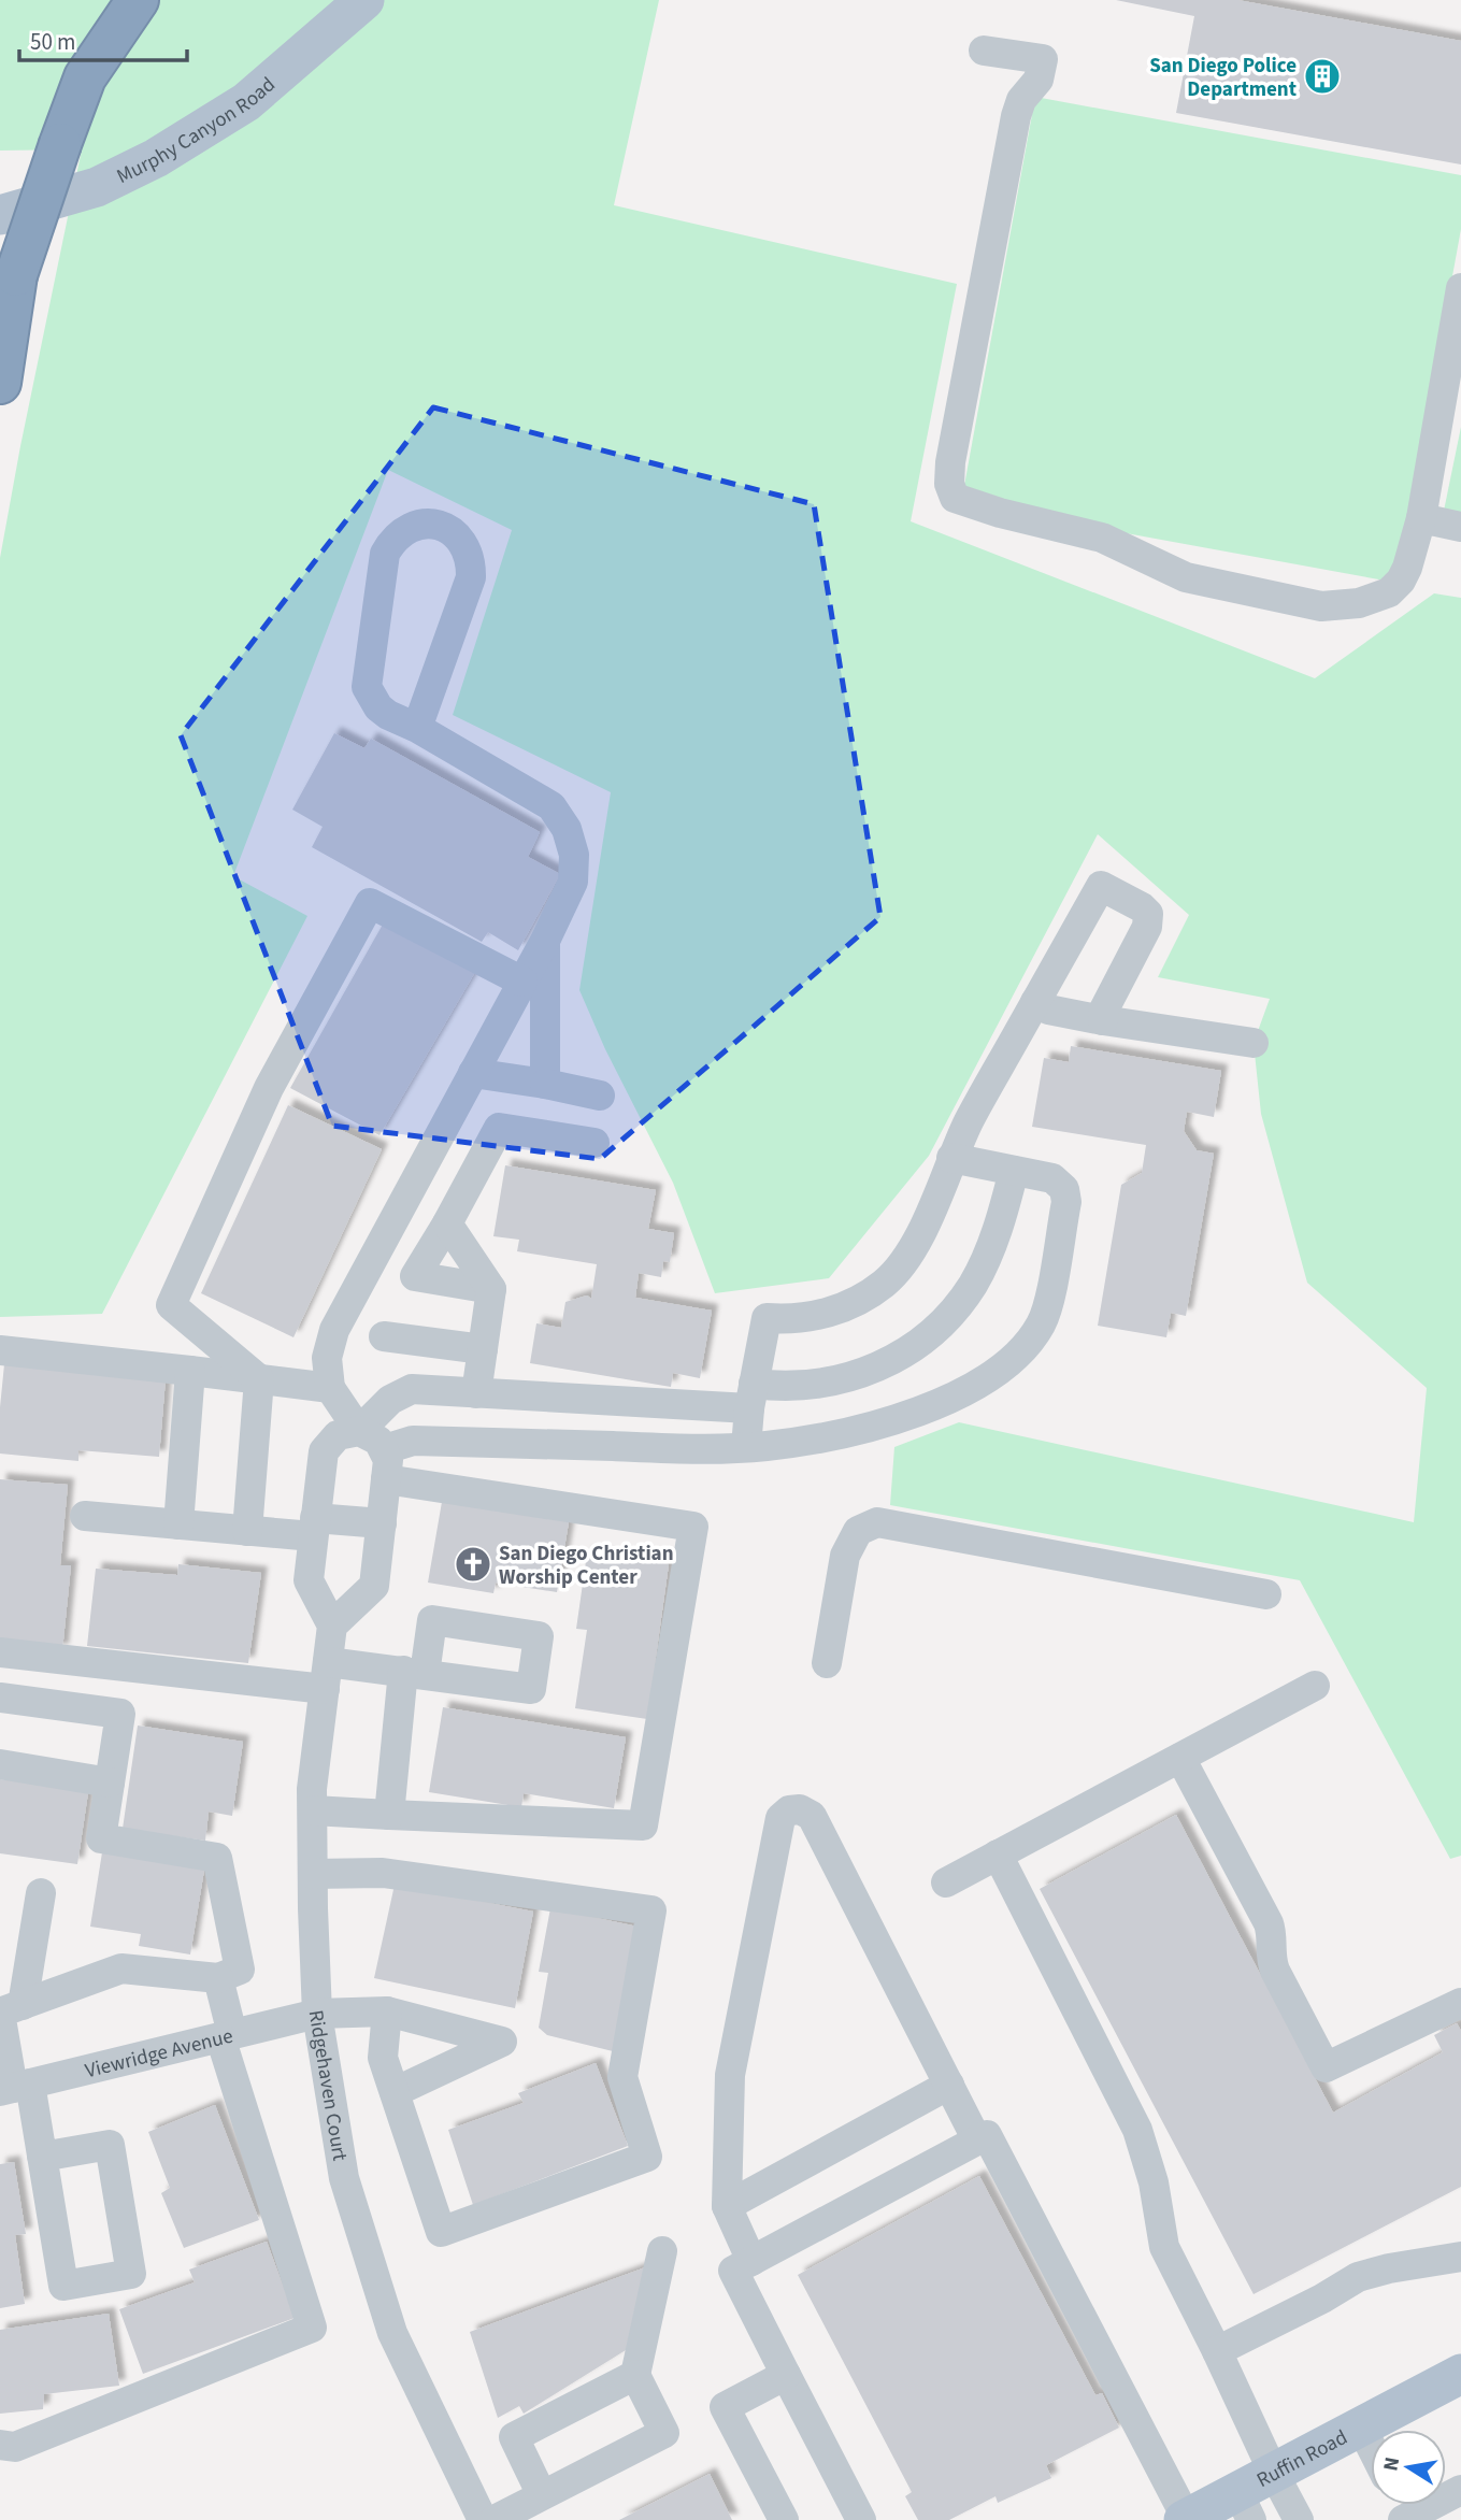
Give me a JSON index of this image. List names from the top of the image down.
{
  "streets": {
    "main road": ["Murphy Canyon Road", "Ruffin Road"],
    "street": ["Viewridge Avenue", "Ridgehaven Court"]
  },
  "crossings": [
    ["Viewridge Avenue", "Ridgehaven Court"]
  ],
  "places": {
    "building": ["San Diego Police Department"],
    "church": ["San Diego Christian Worship Center"]
  },
  "scale_bar": "50 m",
  "north": "left"
}
